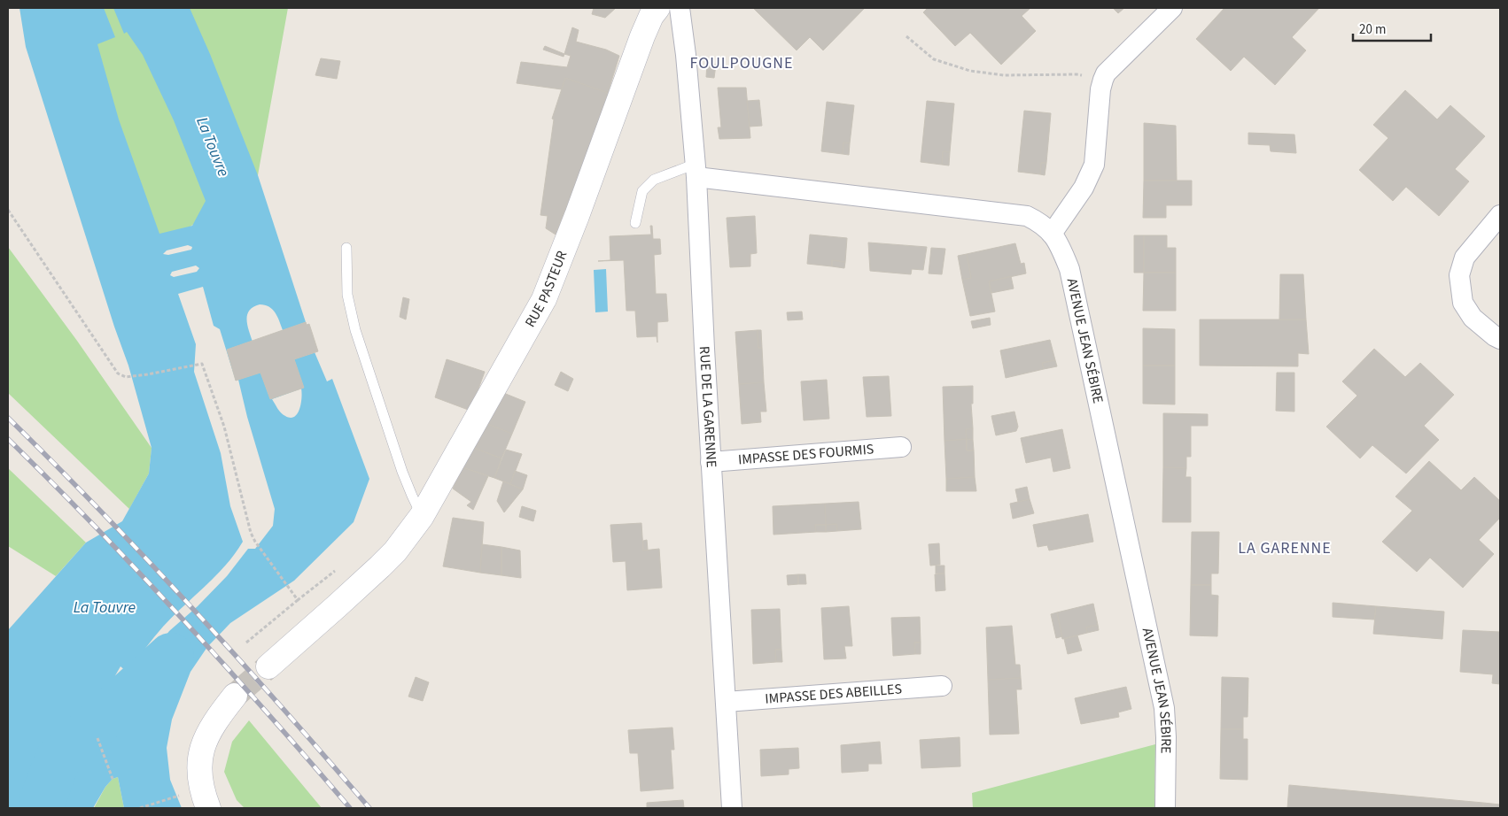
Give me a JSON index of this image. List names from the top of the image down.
{
  "streets": {
    "street": [
      "RUE PASTEUR",
      "AVENUE JEAN SÉBIRE",
      "RUE DE LA GARENNE",
      "IMPASSE DES FOURMIS",
      "IMPASSE DES ABEILLES"
    ]
  },
  "crossings": [
    ["AVENUE JEAN SÉBIRE", "RUE DE LA GARENNE"],
    ["RUE DE LA GARENNE", "IMPASSE DES FOURMIS"],
    ["RUE DE LA GARENNE", "IMPASSE DES ABEILLES"]
  ],
  "districts": ["FOULPOUGNE", "LA GARENNE"],
  "water": ["La Touvre"],
  "scale_bar": "20 m"
}
